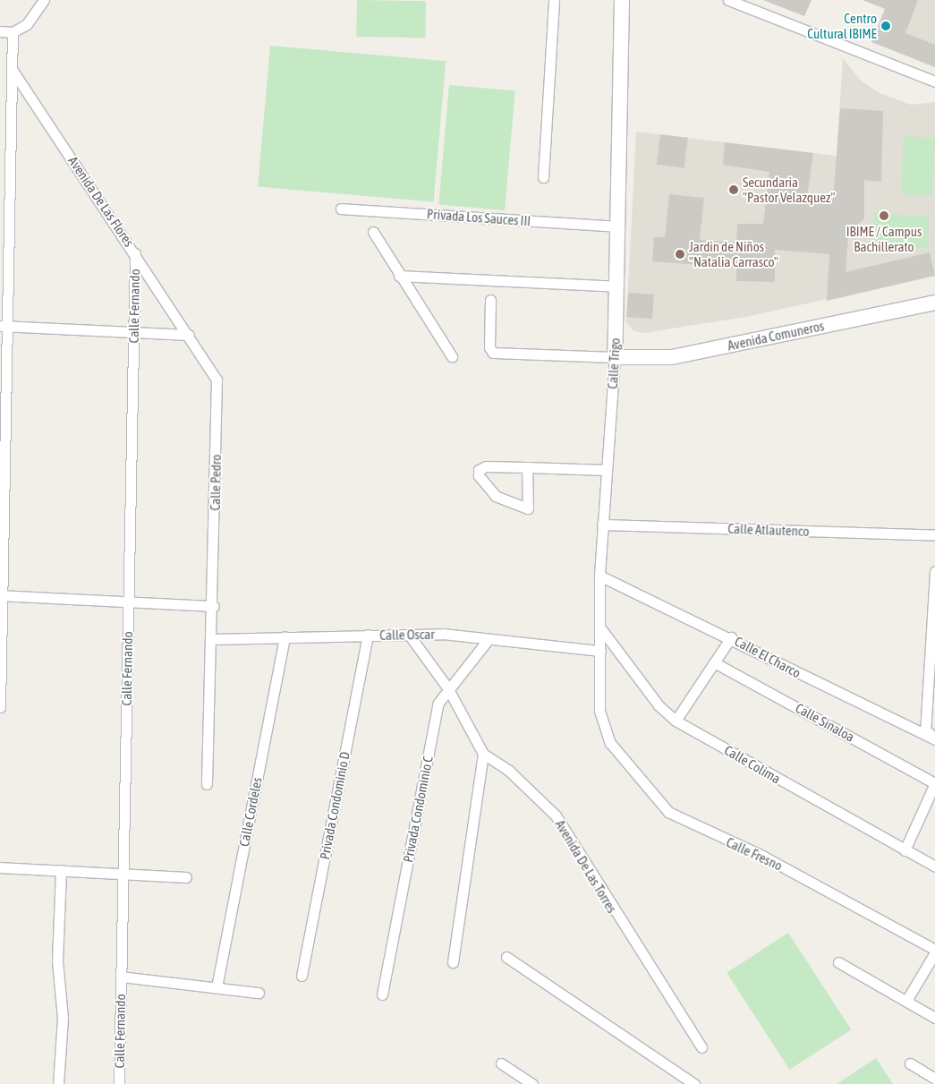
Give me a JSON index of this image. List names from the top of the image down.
{
  "streets": {
    "street": [
      "Avenida De Las Flores",
      "Privada Los Sauces III",
      "Calle Fernando",
      "Avenida Comuneros",
      "Calle Trigo",
      "Calle Pedro",
      "Calle Atlautenco",
      "Calle Oscar",
      "Calle El Charco",
      "Calle Sinaloa",
      "Calle Colima",
      "Privada Condominio D",
      "Privada Condominio C",
      "Calle Cordeles",
      "Calle Fresno",
      "Avenida De Las Torres"
    ]
  },
  "crossings": [
    ["Avenida De Las Flores", "Calle Fernando"],
    ["Avenida De Las Flores", "Calle Pedro"],
    ["Privada Los Sauces III", "Calle Trigo"],
    ["Avenida Comuneros", "Calle Trigo"],
    ["Calle Trigo", "Calle Atlautenco"],
    ["Calle Trigo", "Calle Oscar"],
    ["Calle Trigo", "Calle El Charco"],
    ["Calle Trigo", "Calle Colima"],
    ["Calle Trigo", "Calle Fresno"],
    ["Calle Pedro", "Calle Oscar"],
    ["Calle Oscar", "Privada Condominio D"],
    ["Calle Oscar", "Privada Condominio C"],
    ["Calle Oscar", "Calle Cordeles"],
    ["Calle Oscar", "Avenida De Las Torres"],
    ["Privada Condominio C", "Avenida De Las Torres"]
  ],
  "places": [
    "Centro Cultural IBIME",
    "Secundaria \"Pastor Velazquez\"",
    "IBIME / Campus Bachillerato",
    "Jardin de Niños \"Natalia Carrasco\""
  ]
}
